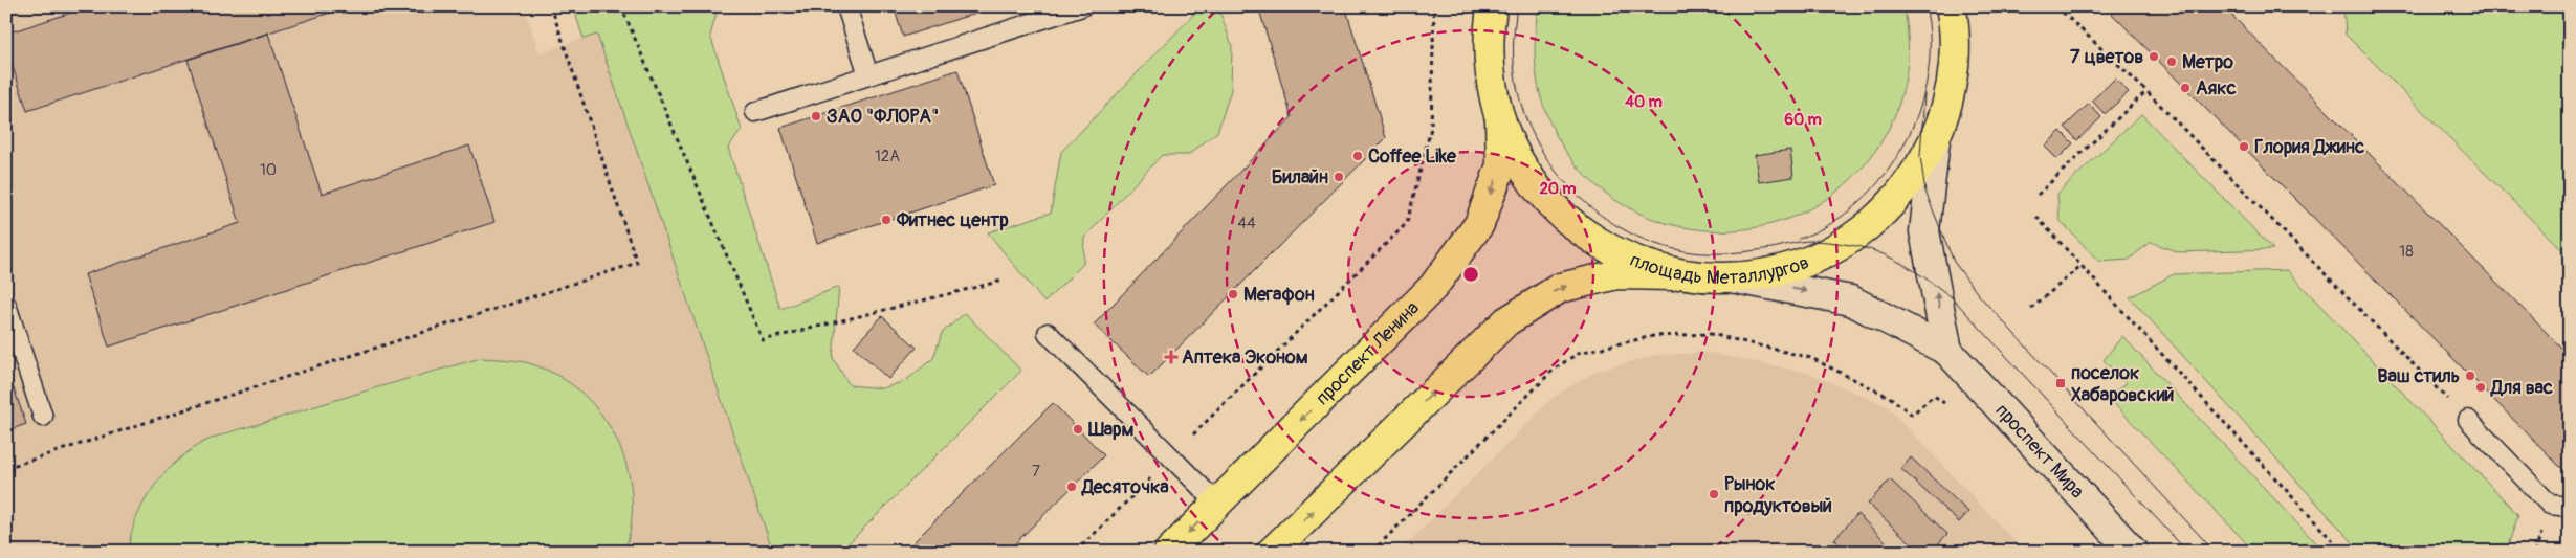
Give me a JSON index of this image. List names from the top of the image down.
{
  "streets": {
    "main road": ["площадь Металлургов", "проспект Ленина"],
    "street": ["проспект Мира"]
  },
  "crossings": [
    ["площадь Металлургов", "проспект Ленина"],
    ["площадь Металлургов", "проспект Мира"]
  ],
  "one_way": ["проспект Мира"],
  "places": {
    "other": [
      "7 цветов",
      "Метро",
      "Аякс",
      "ЗАО \"ФЛОРА\"",
      "Глория Джинс",
      "Coffee Like",
      "Билайн",
      "Фитнес центр",
      "Мегафон",
      "Ваш стиль",
      "Для вас",
      "Шарм",
      "Десяточка",
      "Рынок продуктовый"
    ],
    "health": ["Аптека Эконом"],
    "transit": ["поселок Хабаровский"]
  },
  "house_numbers": [
    "12А",
    "10",
    "44",
    "18",
    "7"
  ],
  "rings": ["40 m", "60 m", "20 m"]
}
